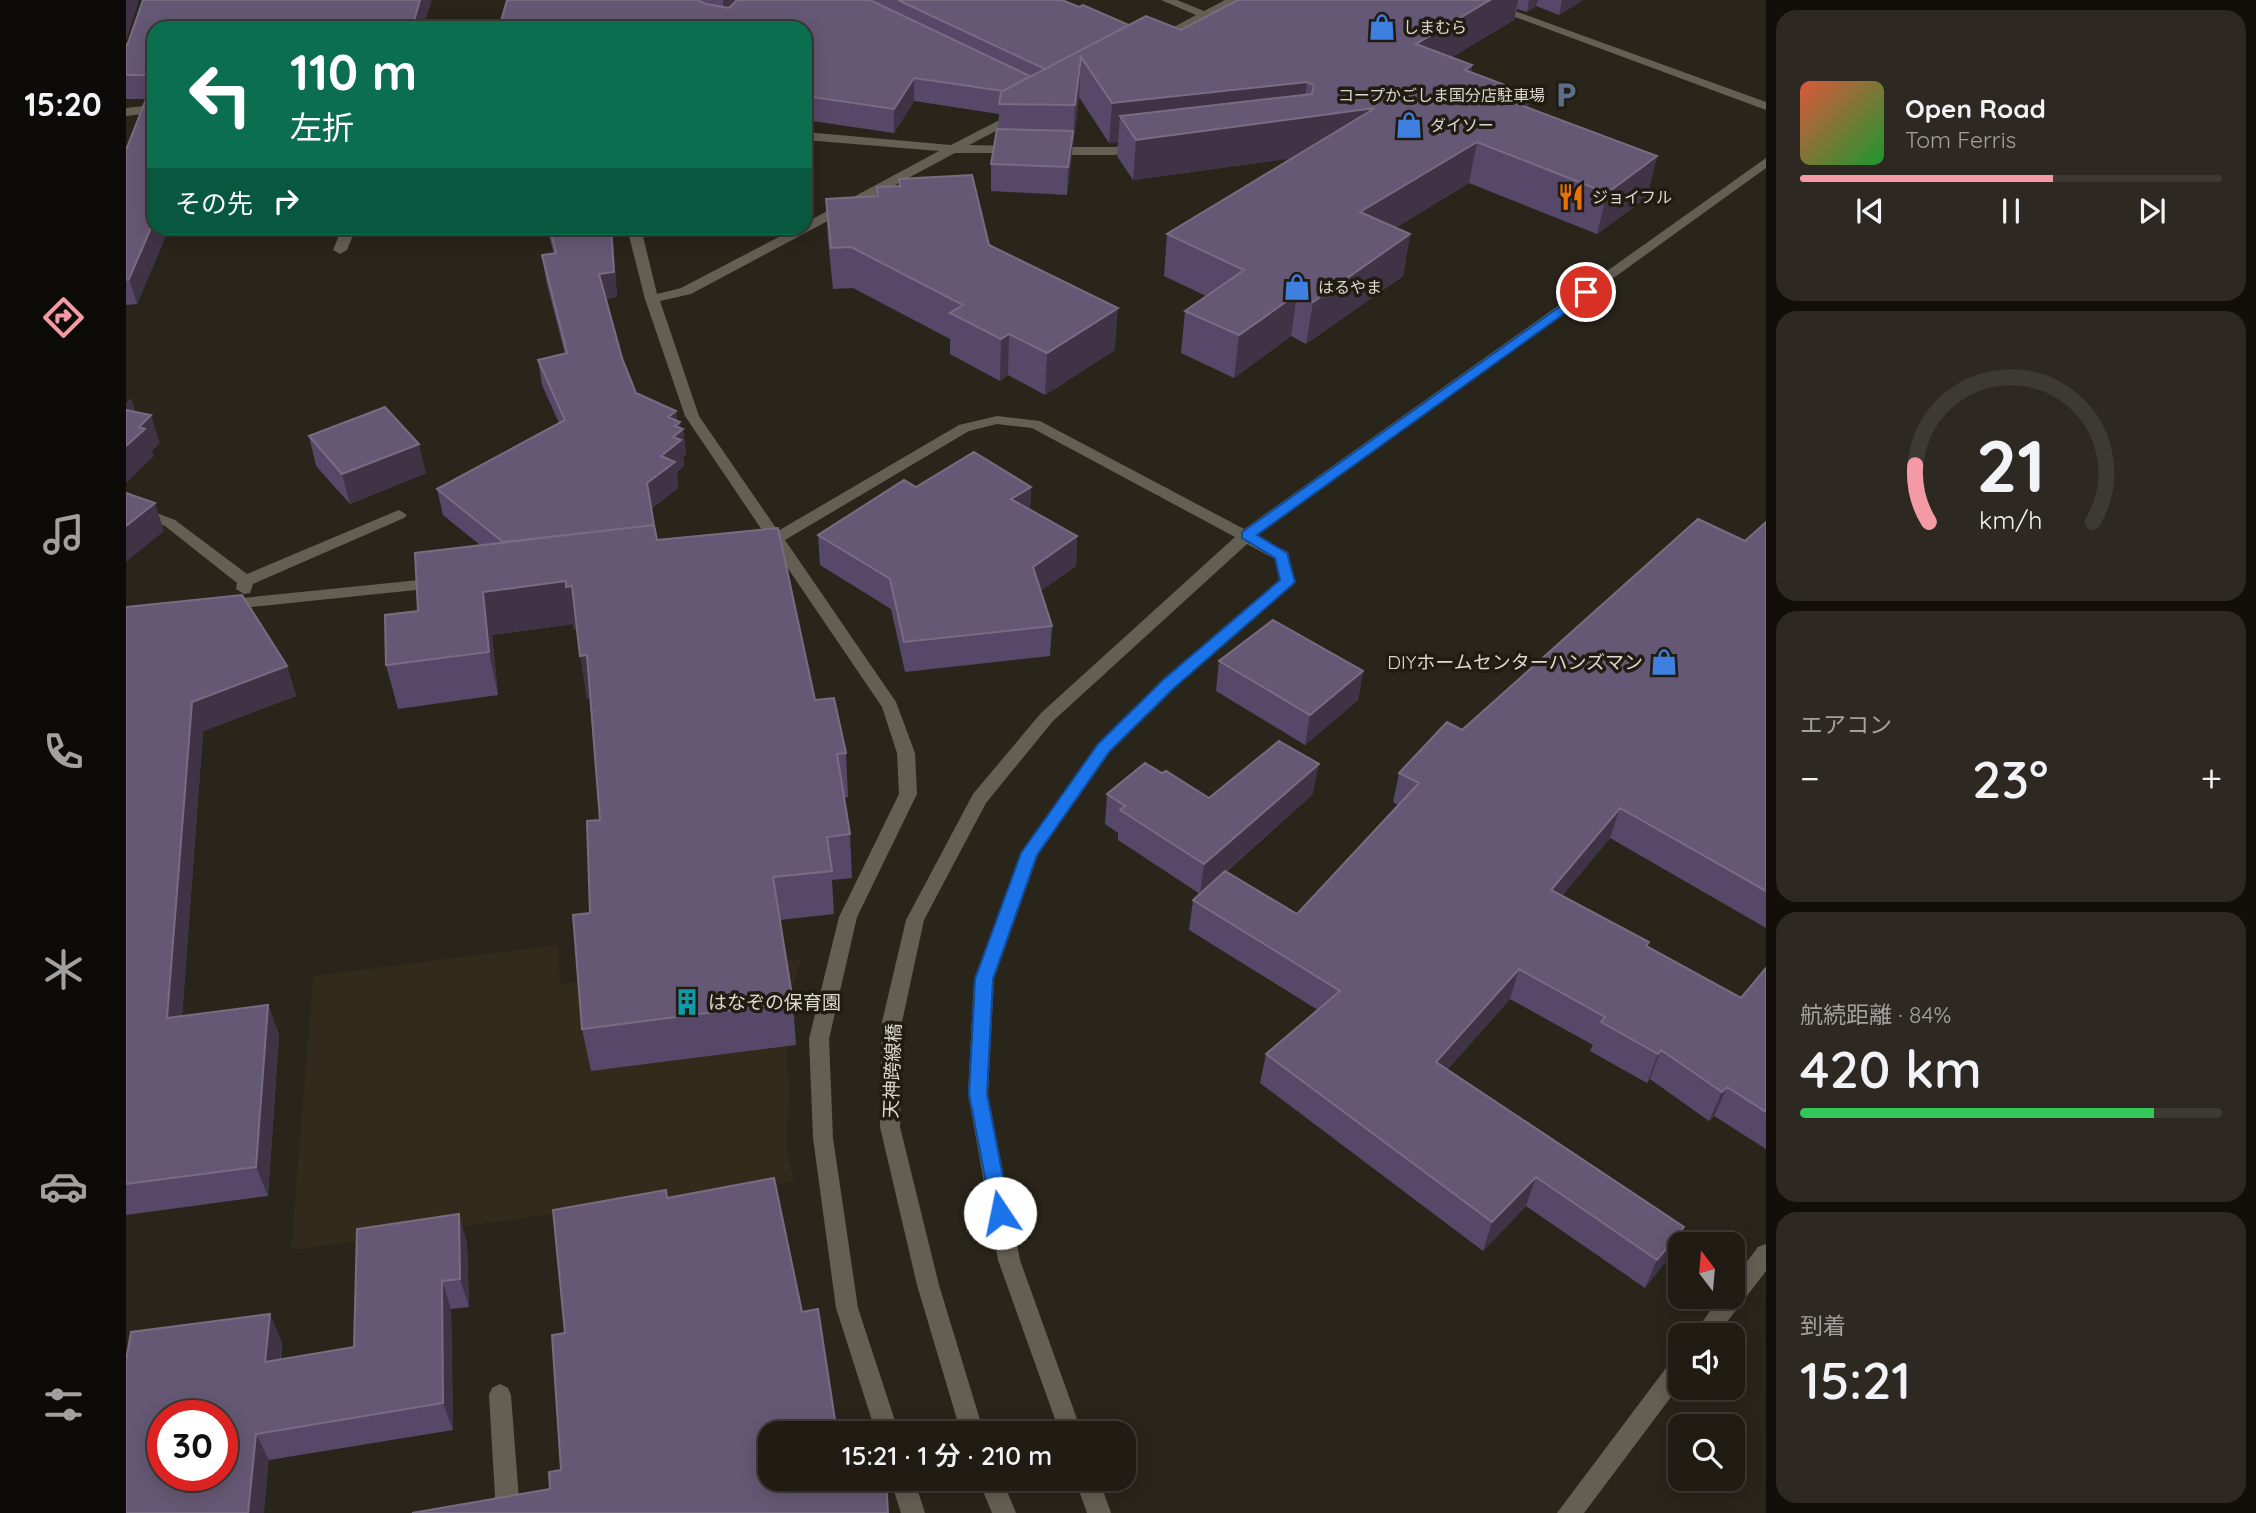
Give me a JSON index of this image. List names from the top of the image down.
{
  "streets": {
    "street": ["天神跨線橋"]
  },
  "places": {
    "shop": [
      "しまむら",
      "ダイソー",
      "はるやま",
      "DIYホームセンターハンズマン"
    ],
    "parking": ["コープかごしま国分店駐車場"],
    "restaurant": ["ジョイフル"],
    "building": ["はなぞの保育園"]
  },
  "north": "top",
  "page": {
    "tabs": "15:20",
    "turn": ["110 m", "左折"],
    "song": ["Open Road", "Tom Ferris"],
    "then": "その先",
    "tile": [
      "エアコン",
      ["航続距離 · 84%", "420 km"],
      ["到着", "15:21"]
    ],
    "heat": ["−", "23°", "+"],
    "limit": "30",
    "trip": "15:21 · 1 分 · 210 m",
    "gauge": ["21", "km/h"]
  }
}
